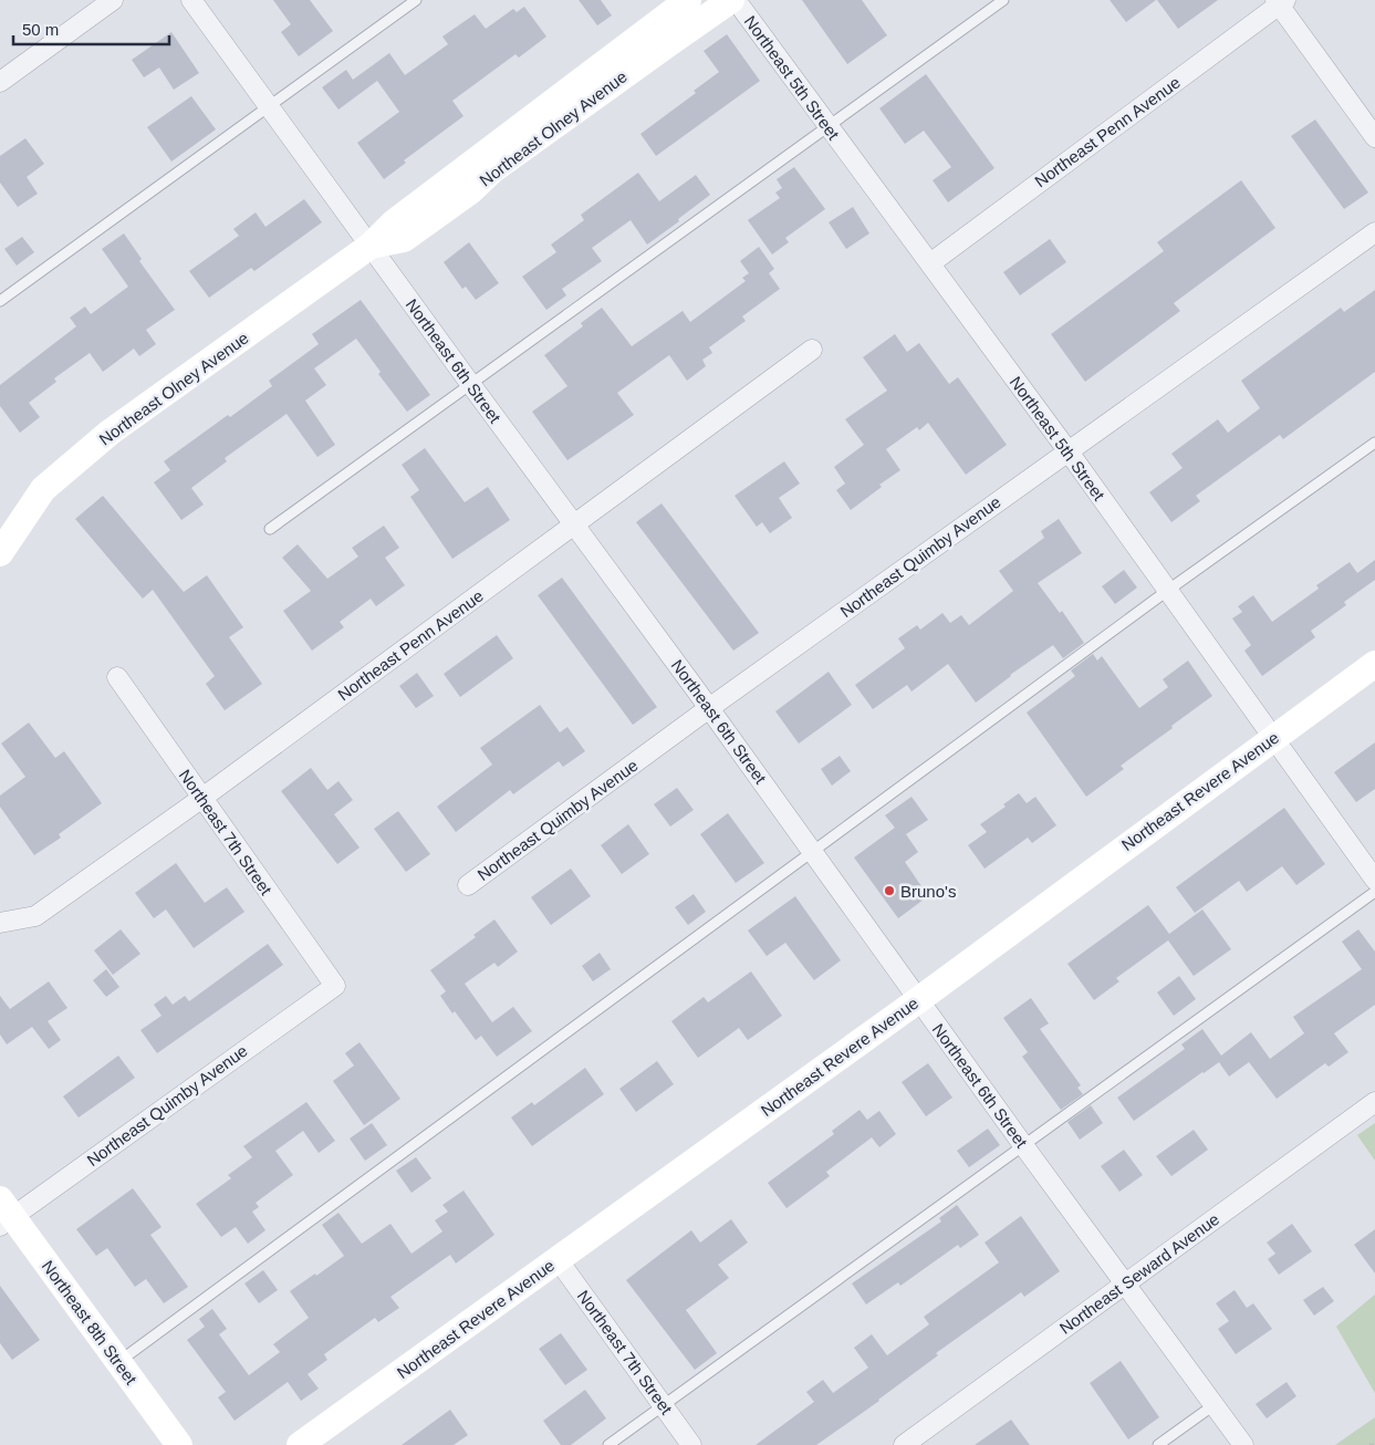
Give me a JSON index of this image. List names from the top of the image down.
{
  "streets": {
    "main road": ["Northeast Olney Avenue", "Northeast Revere Avenue", "Northeast 8th Street"],
    "street": [
      "Northeast 5th Street",
      "Northeast Penn Avenue",
      "Northeast 6th Street",
      "Northeast Quimby Avenue",
      "Northeast 7th Street",
      "Northeast Seward Avenue"
    ]
  },
  "crossings": [
    ["Northeast 5th Street", "Northeast Penn Avenue"],
    ["Northeast 5th Street", "Northeast Quimby Avenue"],
    ["Northeast 5th Street", "Northeast Revere Avenue"],
    ["Northeast Olney Avenue", "Northeast 6th Street"],
    ["Northeast Penn Avenue", "Northeast 6th Street"],
    ["Northeast Penn Avenue", "Northeast 7th Street"],
    ["Northeast 6th Street", "Northeast Quimby Avenue"],
    ["Northeast 6th Street", "Northeast Revere Avenue"],
    ["Northeast 6th Street", "Northeast Seward Avenue"],
    ["Northeast Quimby Avenue", "Northeast 7th Street"],
    ["Northeast Quimby Avenue", "Northeast 8th Street"],
    ["Northeast Revere Avenue", "Northeast 7th Street"]
  ],
  "places": ["Bruno's"],
  "scale_bar": "50 m"
}
